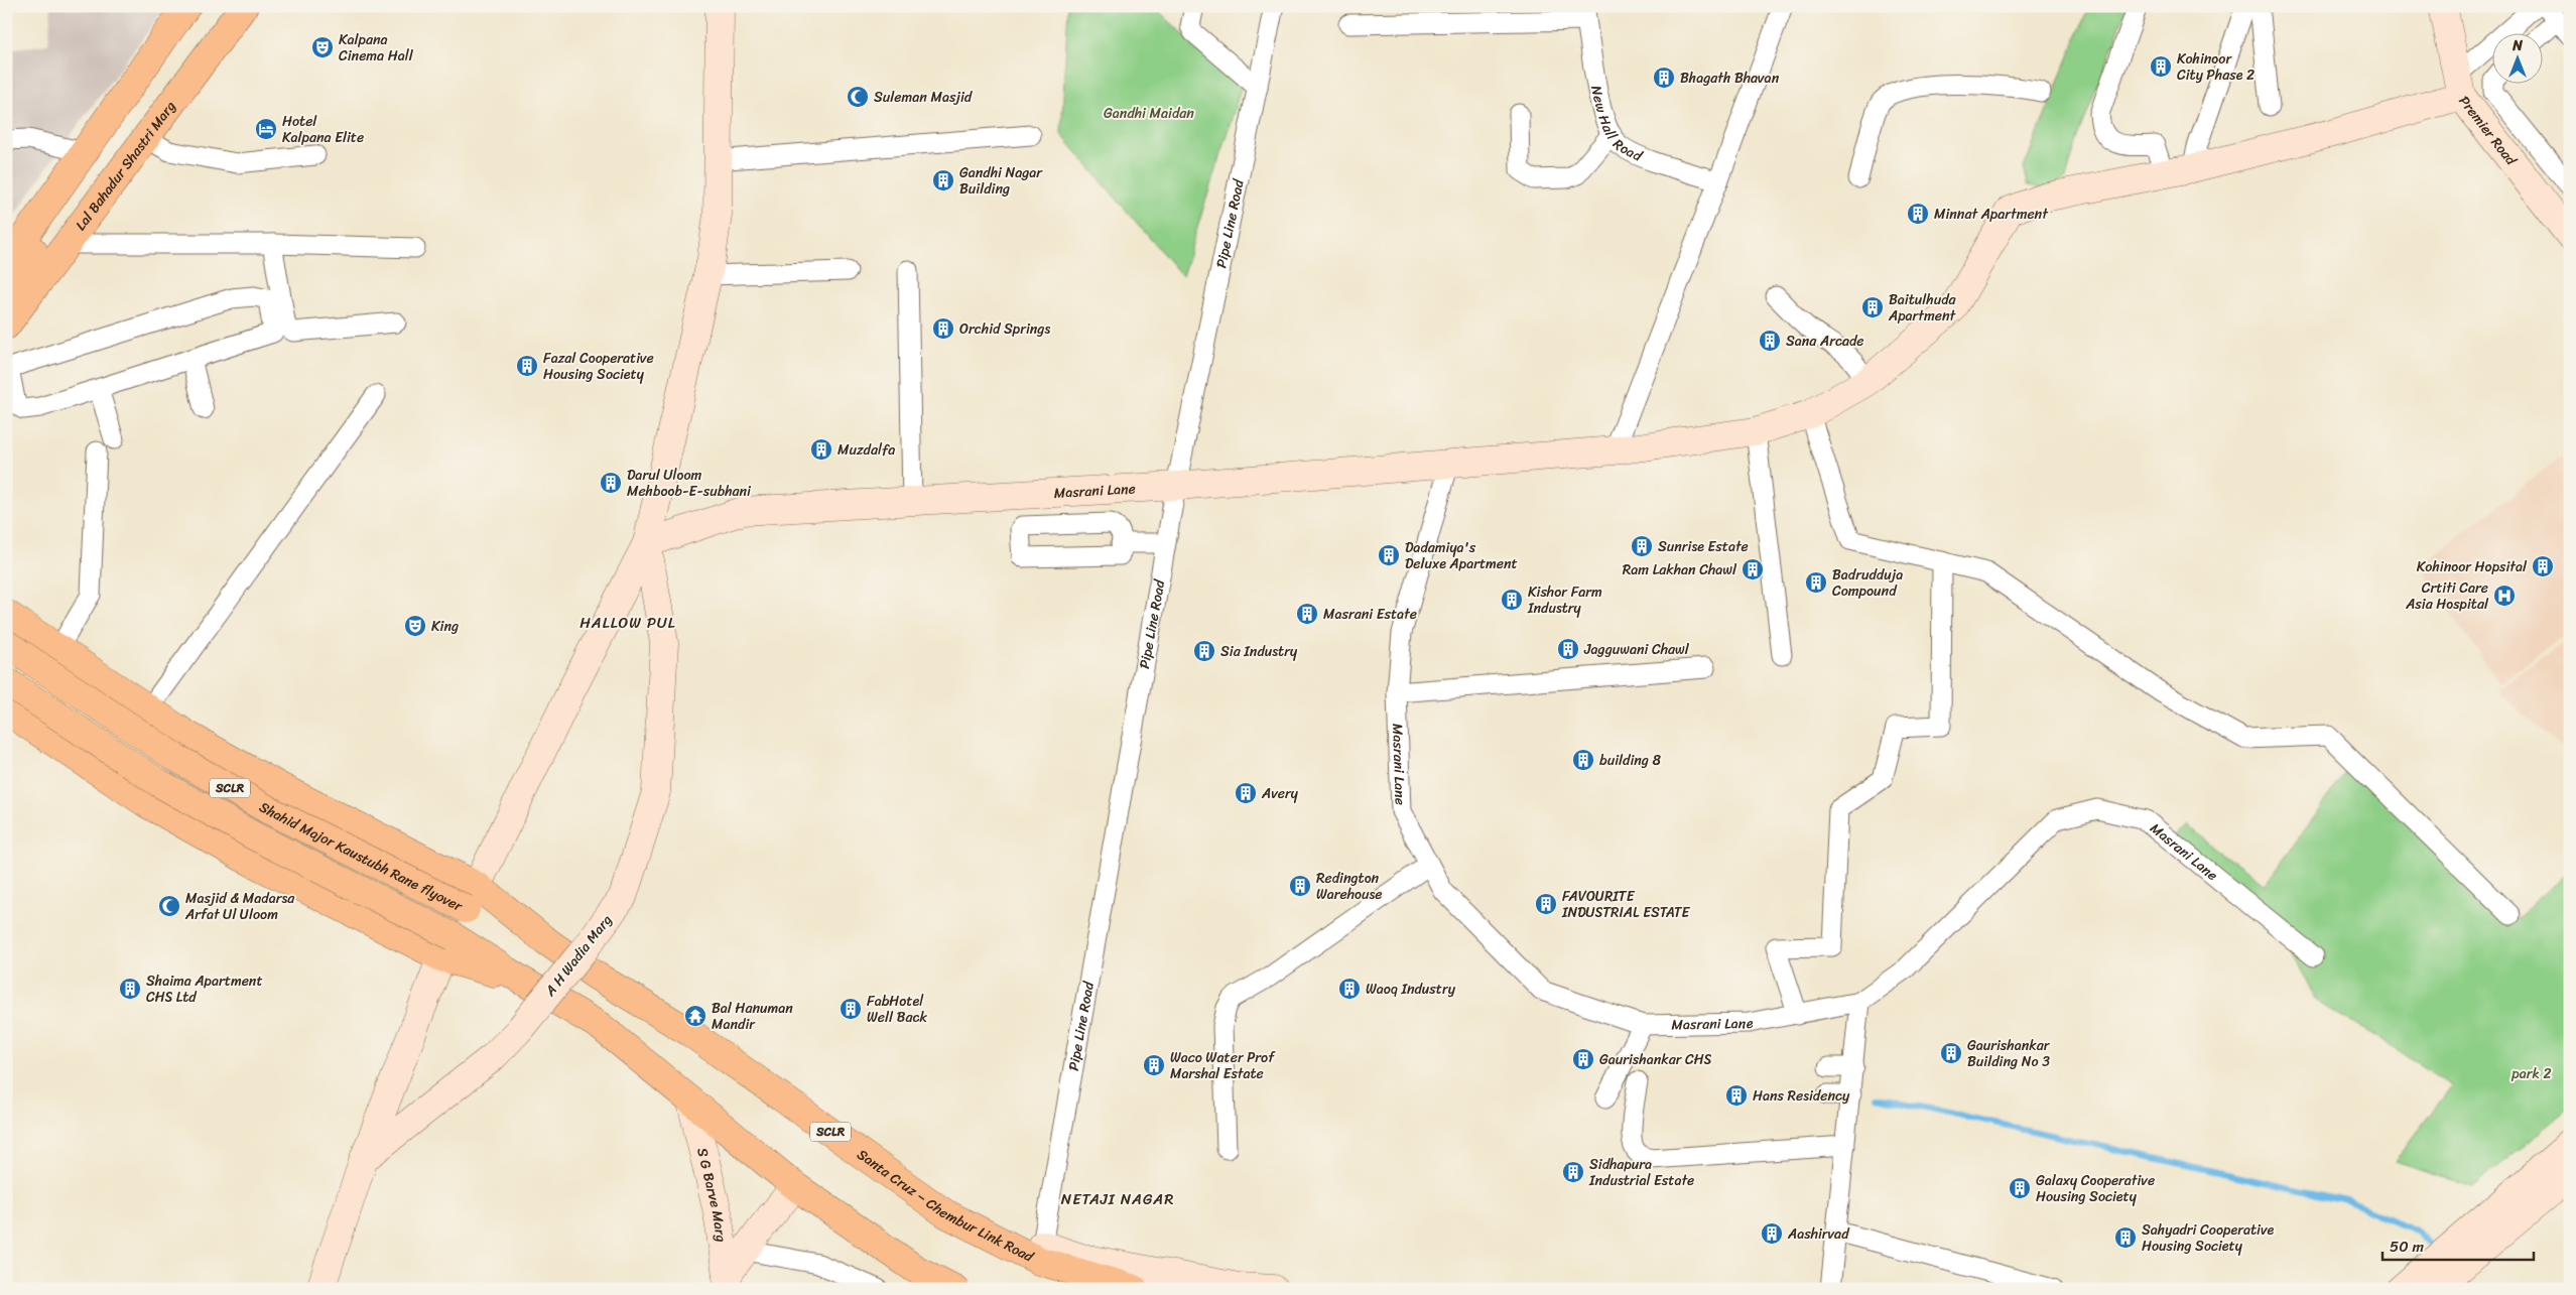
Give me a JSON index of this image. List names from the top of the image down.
{
  "streets": {
    "main road": [
      "Lal Bahadur Shastri Marg",
      "SCLR",
      "Shahid Major Kaustubh Rane flyover",
      "Santa Cruz – Chembur Link Road"
    ],
    "street": [
      "New Hall Road",
      "Premier Road",
      "Pipe Line Road",
      "Masrani Lane",
      "A H Wadia Marg",
      "S G Barve Marg"
    ]
  },
  "crossings": [
    ["Pipe Line Road", "Masrani Lane"],
    ["Pipe Line Road", "Santa Cruz – Chembur Link Road"],
    ["Masrani Lane", "A H Wadia Marg"],
    ["SCLR", "S G Barve Marg"],
    ["Shahid Major Kaustubh Rane flyover", "Santa Cruz – Chembur Link Road"]
  ],
  "districts": ["HALLOW PUL", "NETAJI NAGAR"],
  "parks": ["Gandhi Maidan", "park 2"],
  "places": {
    "theatre": ["Kalpana Cinema Hall", "King"],
    "building": [
      "Kohinoor City Phase 2",
      "Bhagath Bhavan",
      "Gandhi Nagar Building",
      "Minnat Apartment",
      "Baitulhuda Apartment",
      "Orchid Springs",
      "Sana Arcade",
      "Fazal Cooperative Housing Society",
      "Muzdalfa",
      "Darul Uloom Mehboob-E-subhani",
      "Sunrise Estate",
      "Dadamiya's Deluxe Apartment",
      "Kohinoor Hopsital",
      "Ram Lakhan Chawl",
      "Badrudduja Compound",
      "Kishor Farm Industry",
      "Masrani Estate",
      "Jagguwani Chawl",
      "Sia Industry",
      "building 8",
      "Avery",
      "Redington Warehouse",
      "FAVOURITE INDUSTRIAL ESTATE",
      "Shaima Apartment CHS Ltd",
      "Waoq Industry",
      "FabHotel Well Back",
      "Gaurishankar Building No 3",
      "Gaurishankar CHS",
      "Waco Water Prof Marshal Estate",
      "Hans Residency",
      "Sidhapura Industrial Estate",
      "Galaxy Cooperative Housing Society",
      "Aashirvad",
      "Sahyadri Cooperative Housing Society"
    ],
    "mosque": ["Suleman Masjid", "Masjid & Madarsa Arfat Ul Uloom"],
    "hotel": ["Hotel Kalpana Elite"],
    "hospital": ["Crtiti Care Asia Hospital"],
    "temple": ["Bal Hanuman Mandir"]
  },
  "scale_bar": "50 m",
  "north": "top"
}
